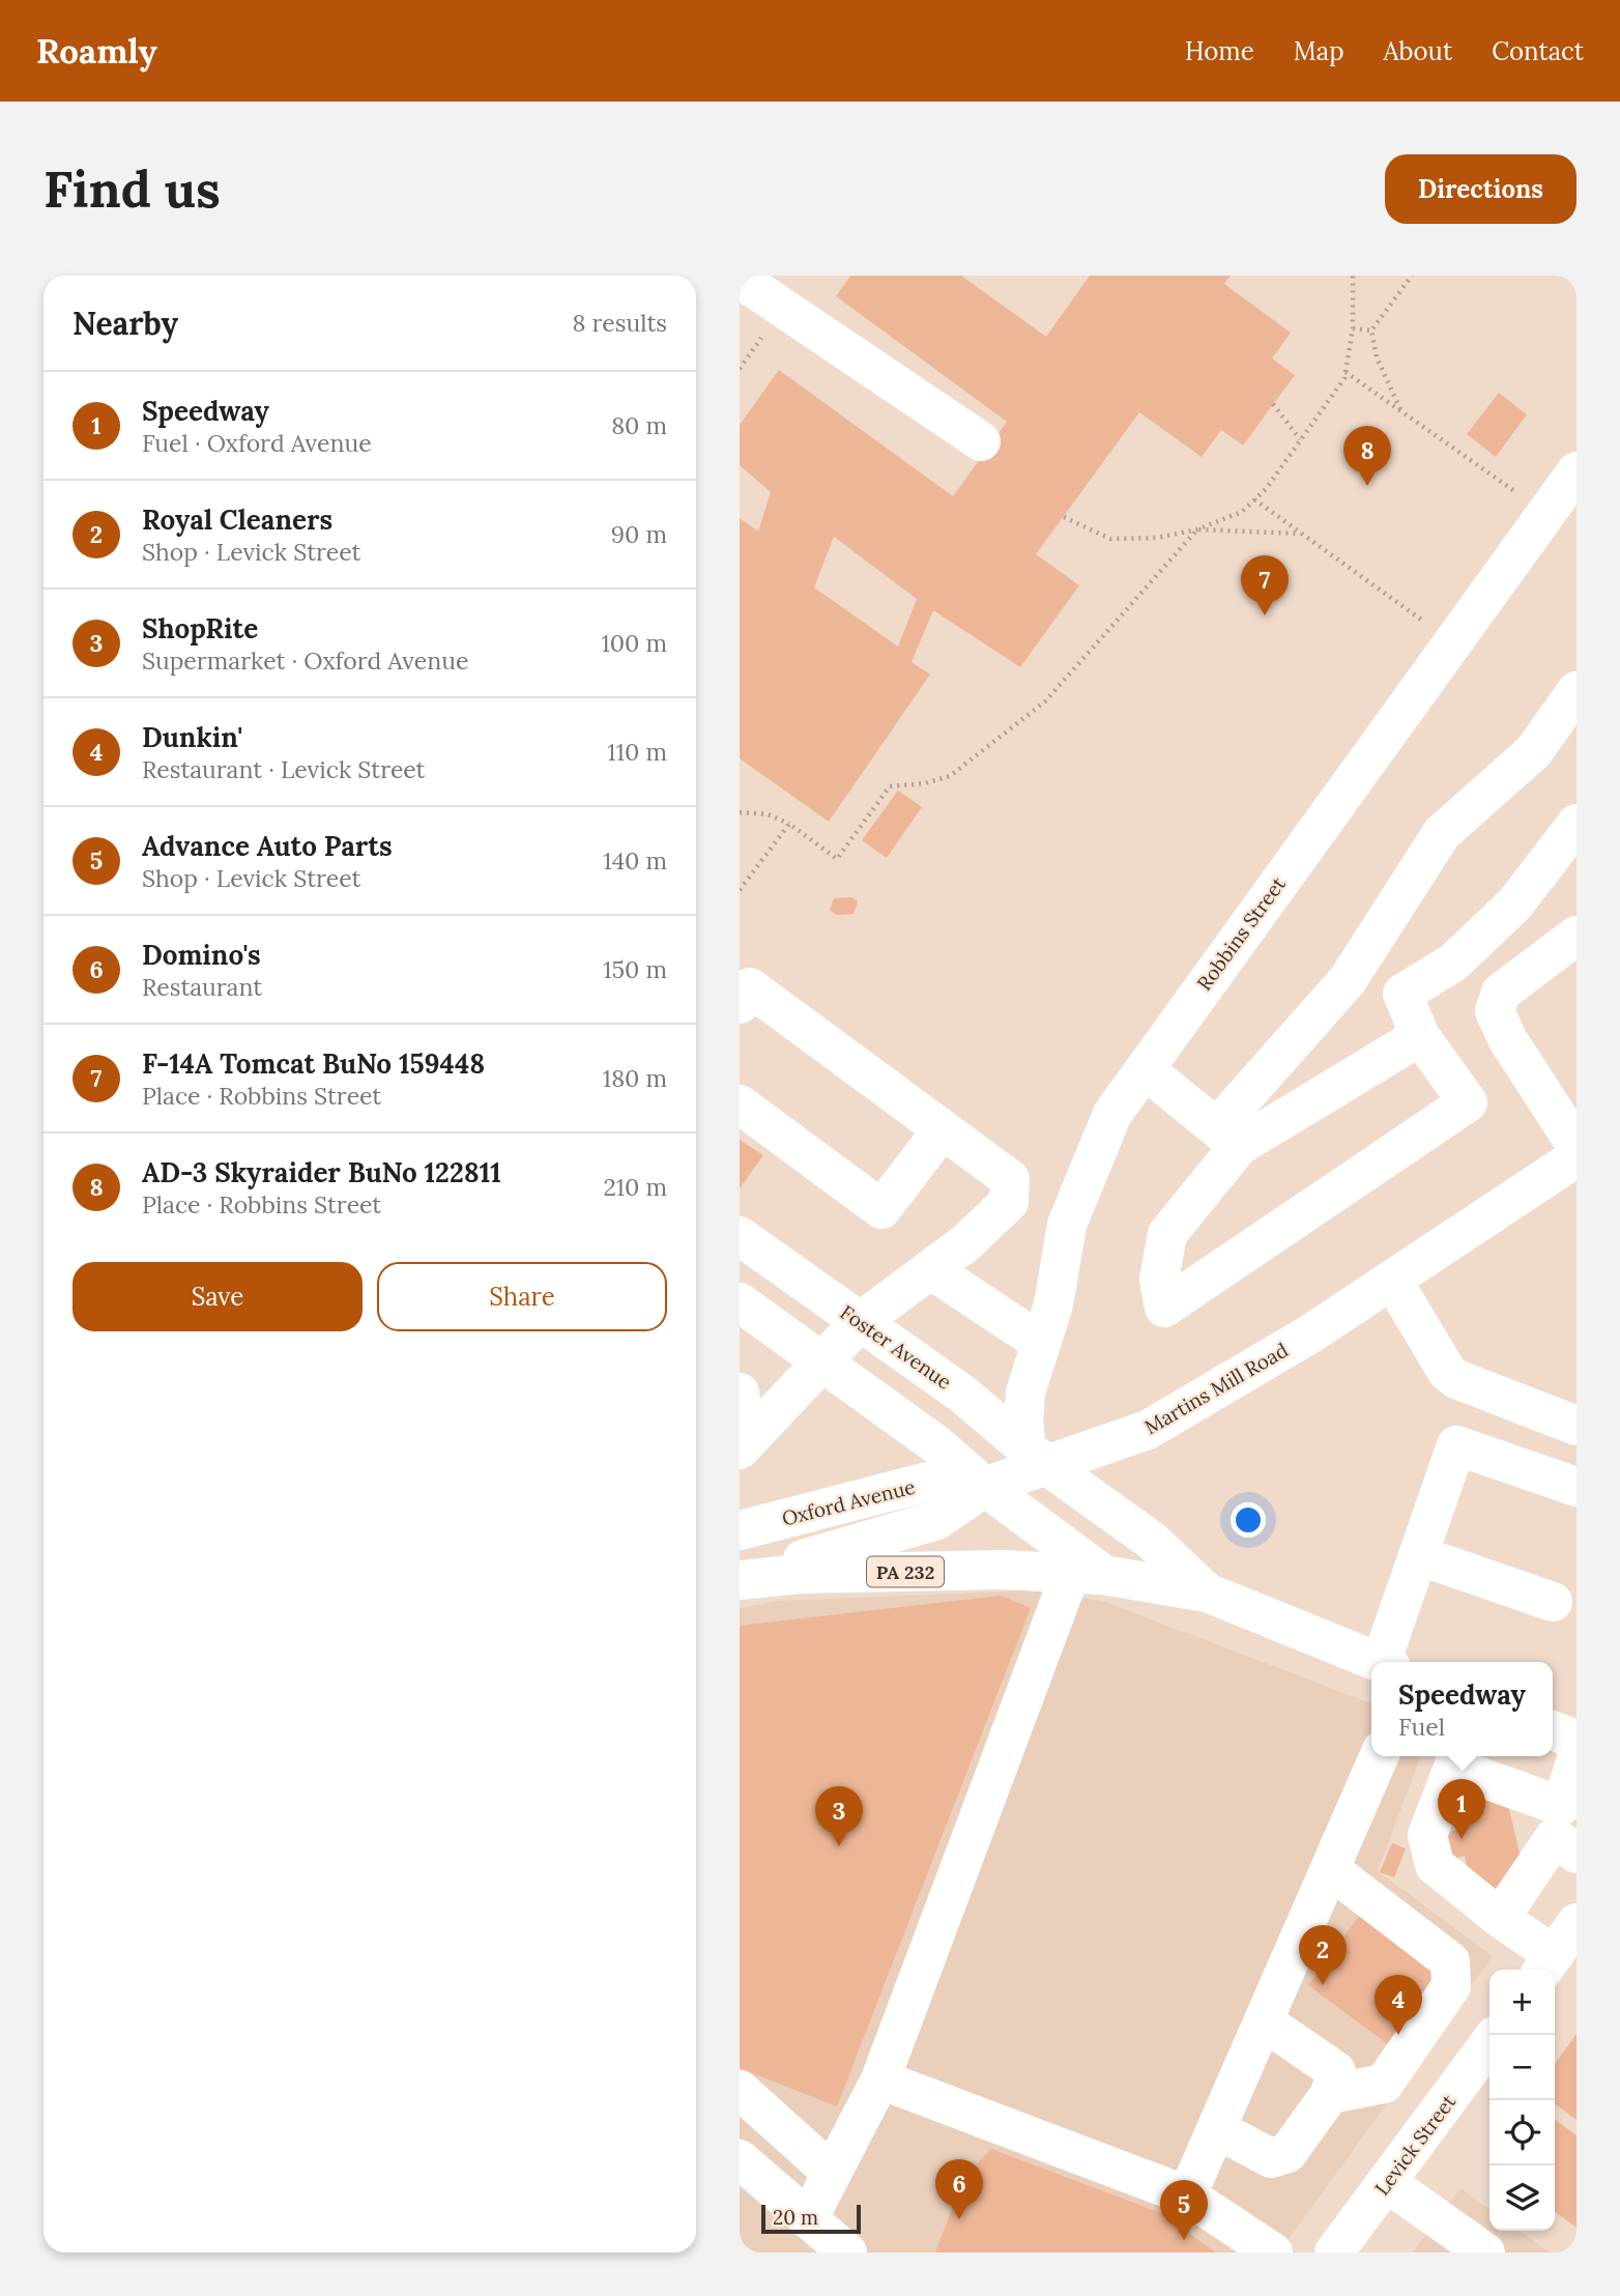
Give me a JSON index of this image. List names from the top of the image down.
{
  "streets": {
    "street": [
      "Robbins Street",
      "Foster Avenue",
      "Martins Mill Road",
      "Oxford Avenue",
      "PA 232",
      "Levick Street"
    ]
  },
  "crossings": [
    ["Robbins Street", "Foster Avenue"],
    ["Robbins Street", "Martins Mill Road"],
    ["Robbins Street", "PA 232"],
    ["Foster Avenue", "Martins Mill Road"],
    ["Foster Avenue", "PA 232"],
    ["Martins Mill Road", "Oxford Avenue"],
    ["Martins Mill Road", "PA 232"]
  ],
  "scale_bar": "20 m",
  "page": {
    "header": "Roamly",
    "nav": [
      "Home",
      "Map",
      "About",
      "Contact"
    ],
    "buttons": [
      "Directions",
      ["Save", "Share"]
    ],
    "title": "Find us",
    "heading": ["Nearby", "8 results"],
    "list": [
      {
        "mark": "1",
        "name": "Speedway",
        "note": "Fuel · Oxford Avenue",
        "value": "80 m"
      },
      {
        "mark": "2",
        "name": "Royal Cleaners",
        "note": "Shop · Levick Street",
        "value": "90 m"
      },
      {
        "mark": "3",
        "name": "ShopRite",
        "note": "Supermarket · Oxford Avenue",
        "value": "100 m"
      },
      {
        "mark": "4",
        "name": "Dunkin'",
        "note": "Restaurant · Levick Street",
        "value": "110 m"
      },
      {
        "mark": "5",
        "name": "Advance Auto Parts",
        "note": "Shop · Levick Street",
        "value": "140 m"
      },
      {
        "mark": "6",
        "name": "Domino's",
        "note": "Restaurant",
        "value": "150 m"
      },
      {
        "mark": "7",
        "name": "F-14A Tomcat BuNo 159448",
        "note": "Place · Robbins Street",
        "value": "180 m"
      },
      {
        "mark": "8",
        "name": "AD-3 Skyraider BuNo 122811",
        "note": "Place · Robbins Street",
        "value": "210 m"
      }
    ],
    "pins": [
      "8",
      "7",
      "1",
      "3",
      "2",
      "4",
      "6",
      "5"
    ],
    "popup": ["Speedway", "Fuel"],
    "map_buttons": ["+", "−"],
    "scale": "20 m"
  }
}
